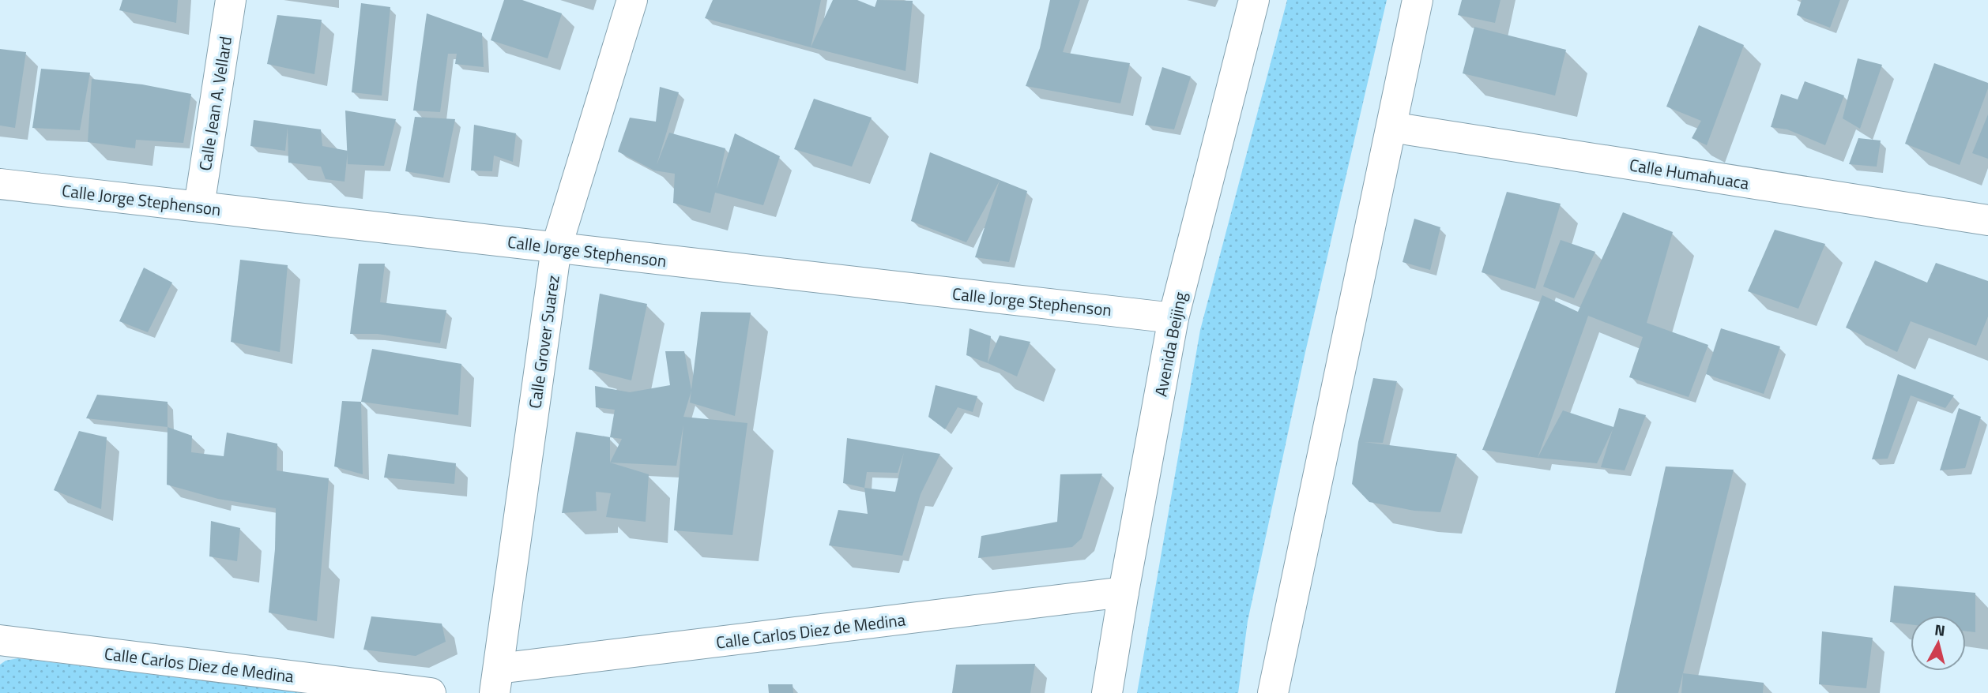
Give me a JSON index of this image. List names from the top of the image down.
{
  "streets": {
    "street": [
      "Calle Jean A. Vellard",
      "Calle Humahuaca",
      "Calle Jorge Stephenson",
      "Calle Grover Suarez",
      "Avenida Beijing",
      "Calle Carlos Diez de Medina"
    ]
  },
  "crossings": [
    ["Calle Jean A. Vellard", "Calle Jorge Stephenson"],
    ["Calle Jorge Stephenson", "Calle Grover Suarez"],
    ["Calle Jorge Stephenson", "Avenida Beijing"],
    ["Calle Grover Suarez", "Calle Carlos Diez de Medina"],
    ["Avenida Beijing", "Calle Carlos Diez de Medina"]
  ],
  "north": "top"
}
